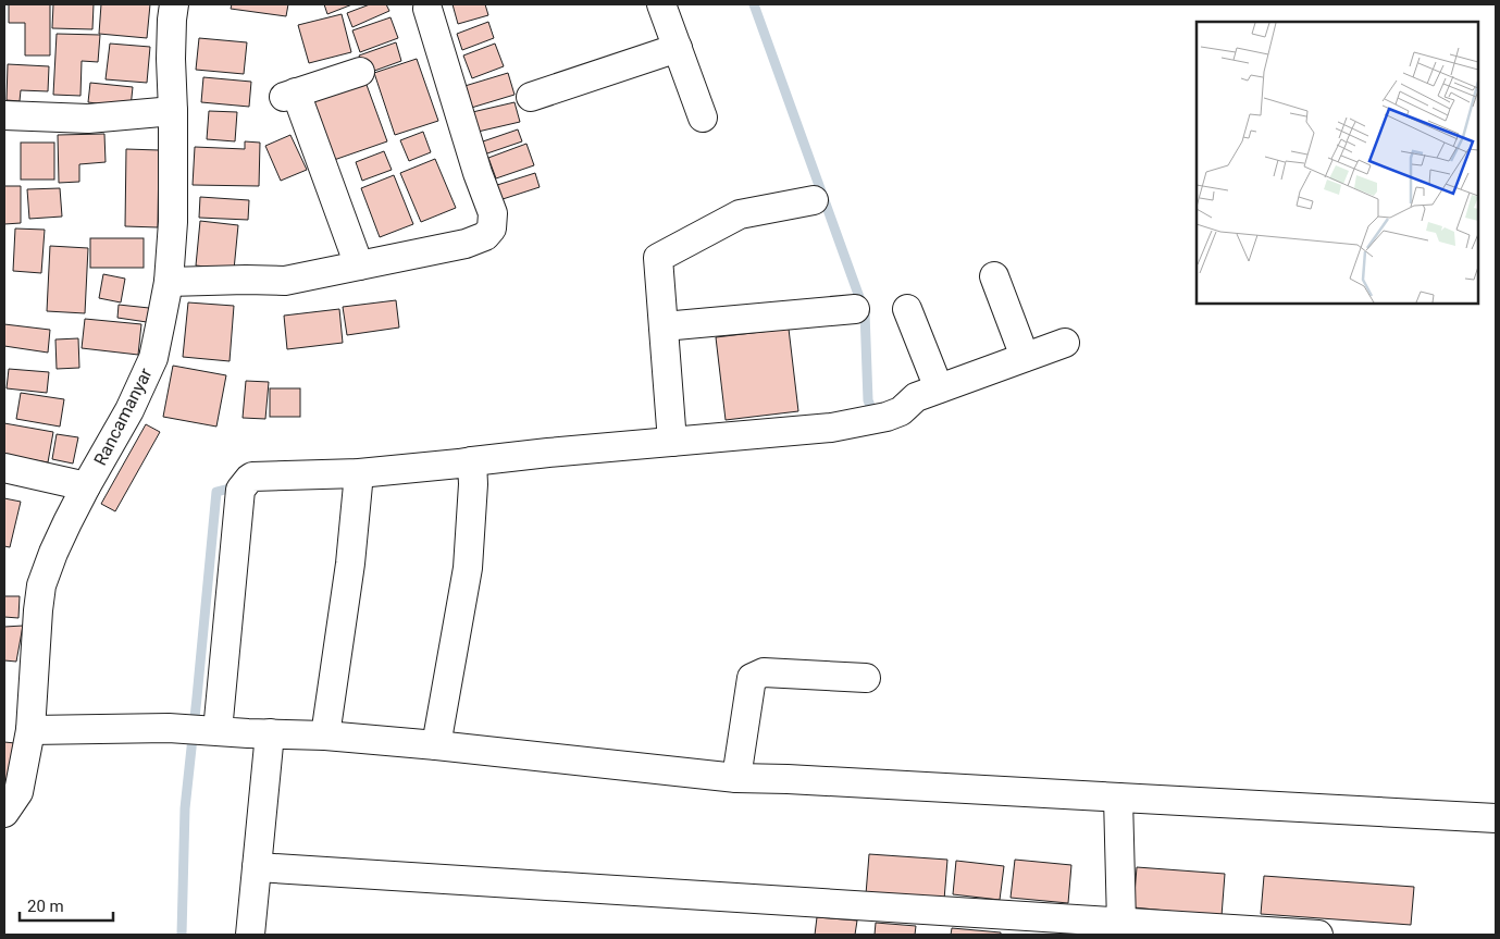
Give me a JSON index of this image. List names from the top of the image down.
{
  "streets": {
    "street": ["Rancamanyar"]
  },
  "scale_bar": "20 m"
}
